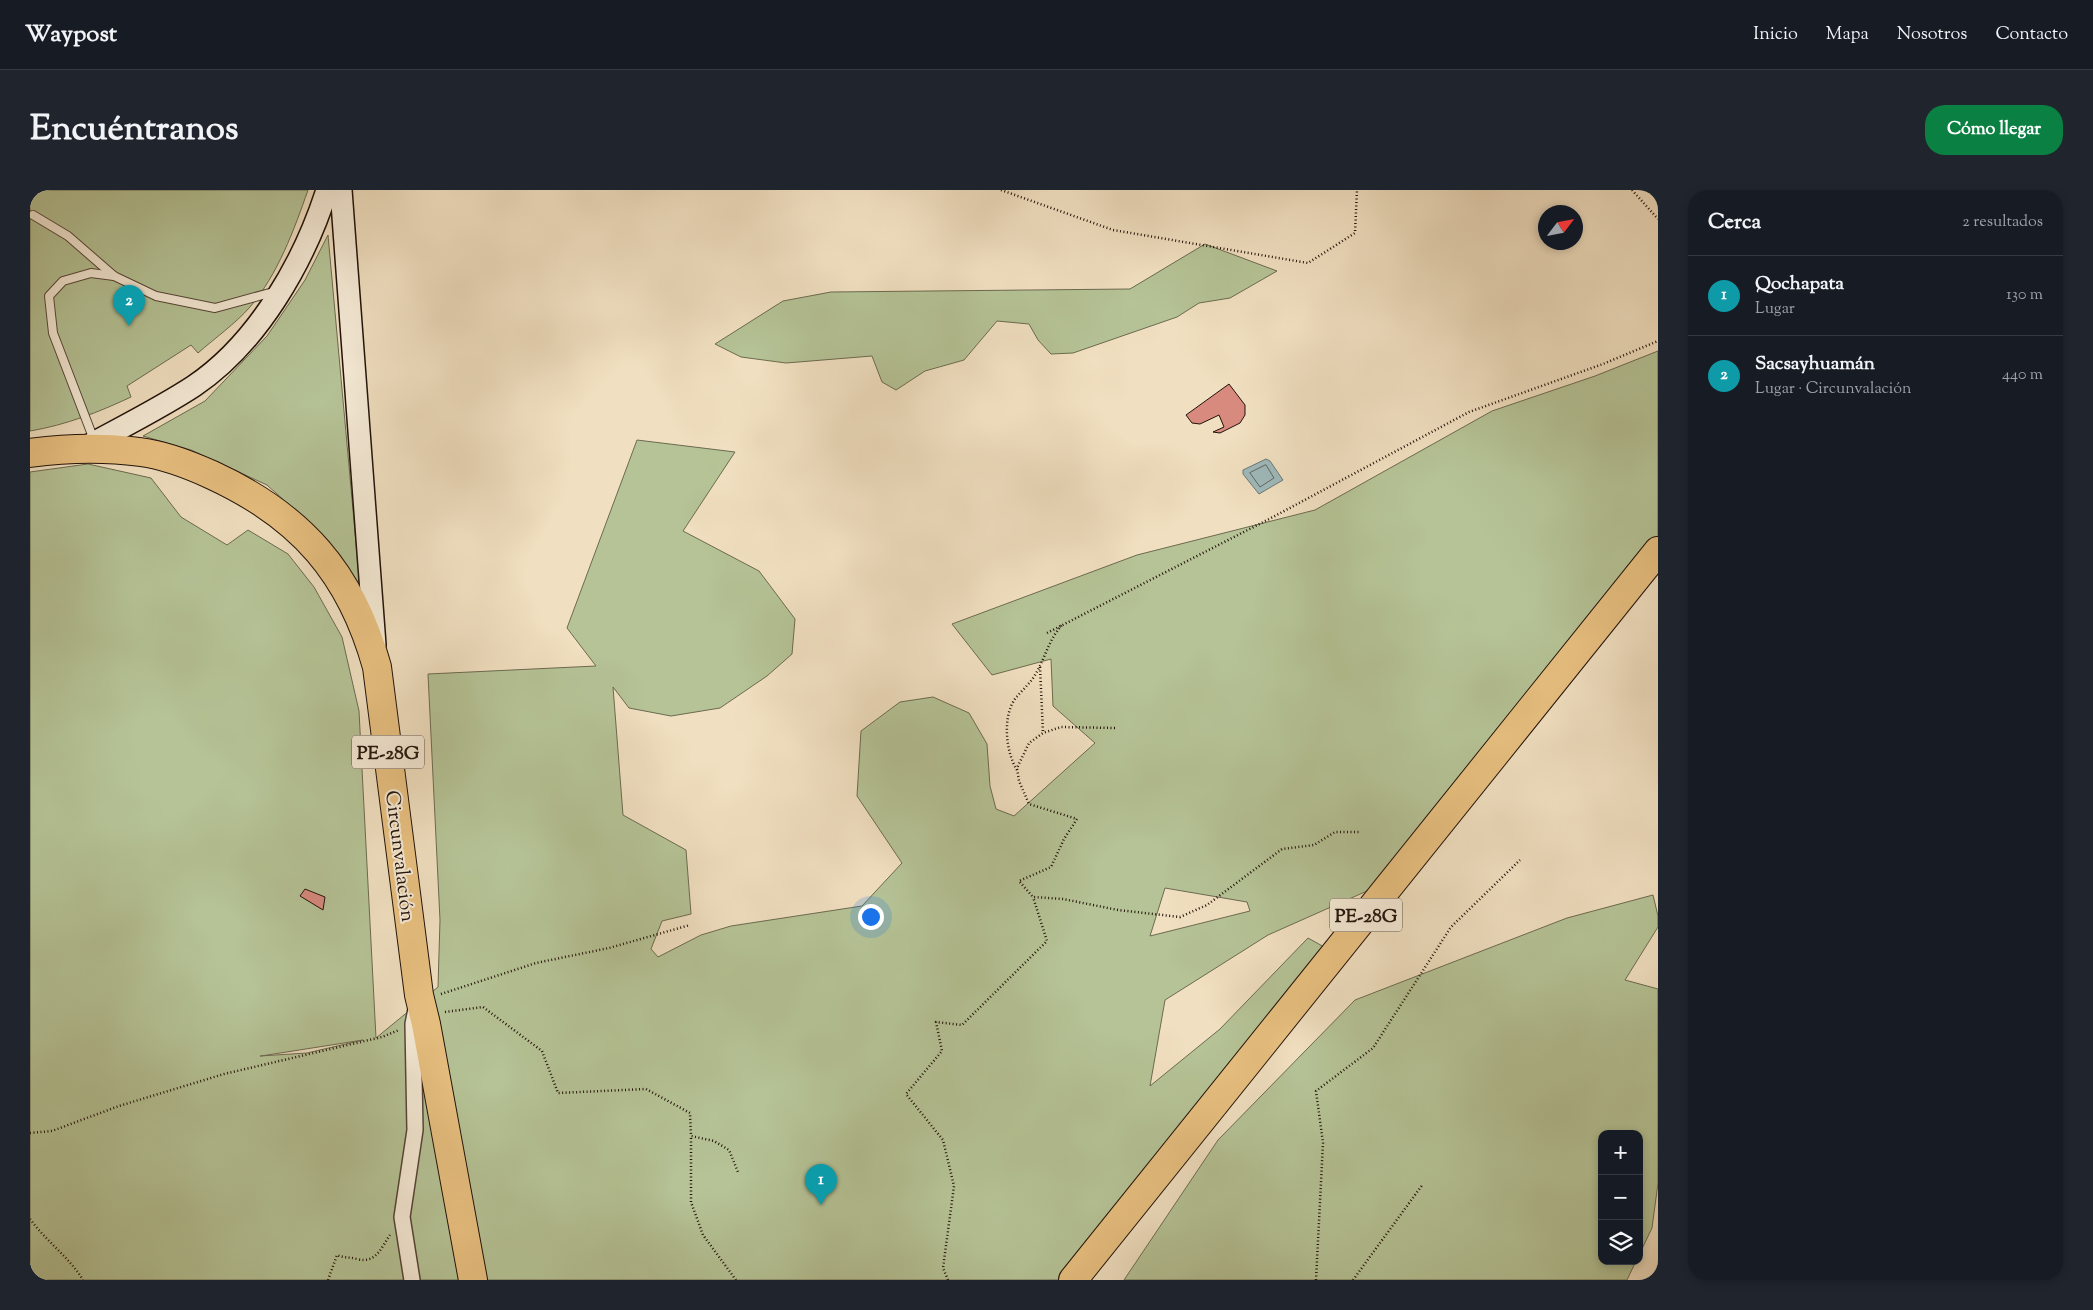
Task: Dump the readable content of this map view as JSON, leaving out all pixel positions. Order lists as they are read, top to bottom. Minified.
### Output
{"streets":{"highway":["PE-28G","Circunvalación"]},"north":"top right","page":{"header":"Waypost","nav":["Inicio","Mapa","Nosotros","Contacto"],"title":"Encuéntranos","buttons":"Cómo llegar","heading":["Cerca","2 resultados"],"list":[{"mark":"1","name":"Qochapata","note":"Lugar","value":"130 m"},{"mark":"2","name":"Sacsayhuamán","note":"Lugar · Circunvalación","value":"440 m"}],"pins":["2","1"],"map_buttons":["+","−"]}}
